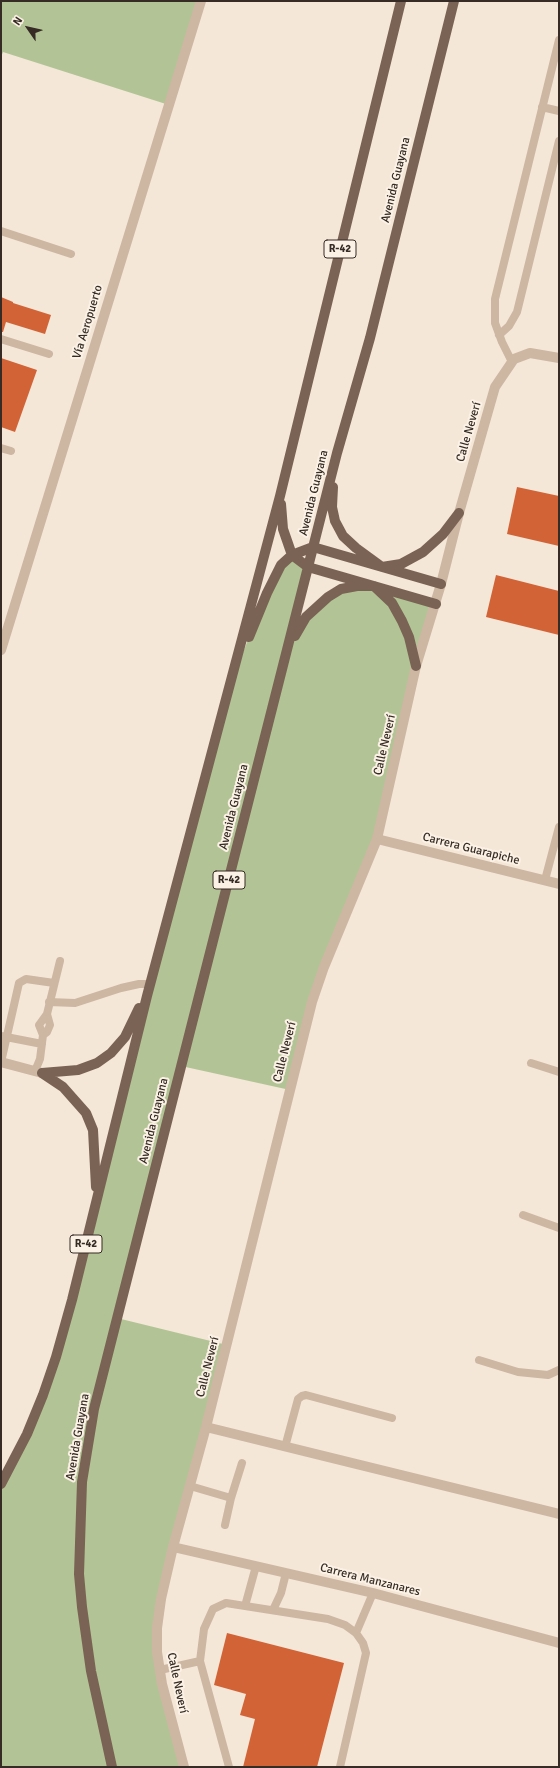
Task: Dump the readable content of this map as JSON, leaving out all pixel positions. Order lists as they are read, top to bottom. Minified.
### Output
{"streets":{"main road":["Avenida Guayana","R-42"],"street":["Vía Aeropuerto","Calle Neverí","Carrera Guarapiche","Carrera Manzanares"]},"crossings":[["Calle Neverí","Carrera Guarapiche"],["Calle Neverí","Carrera Manzanares"]],"north":"top left"}
